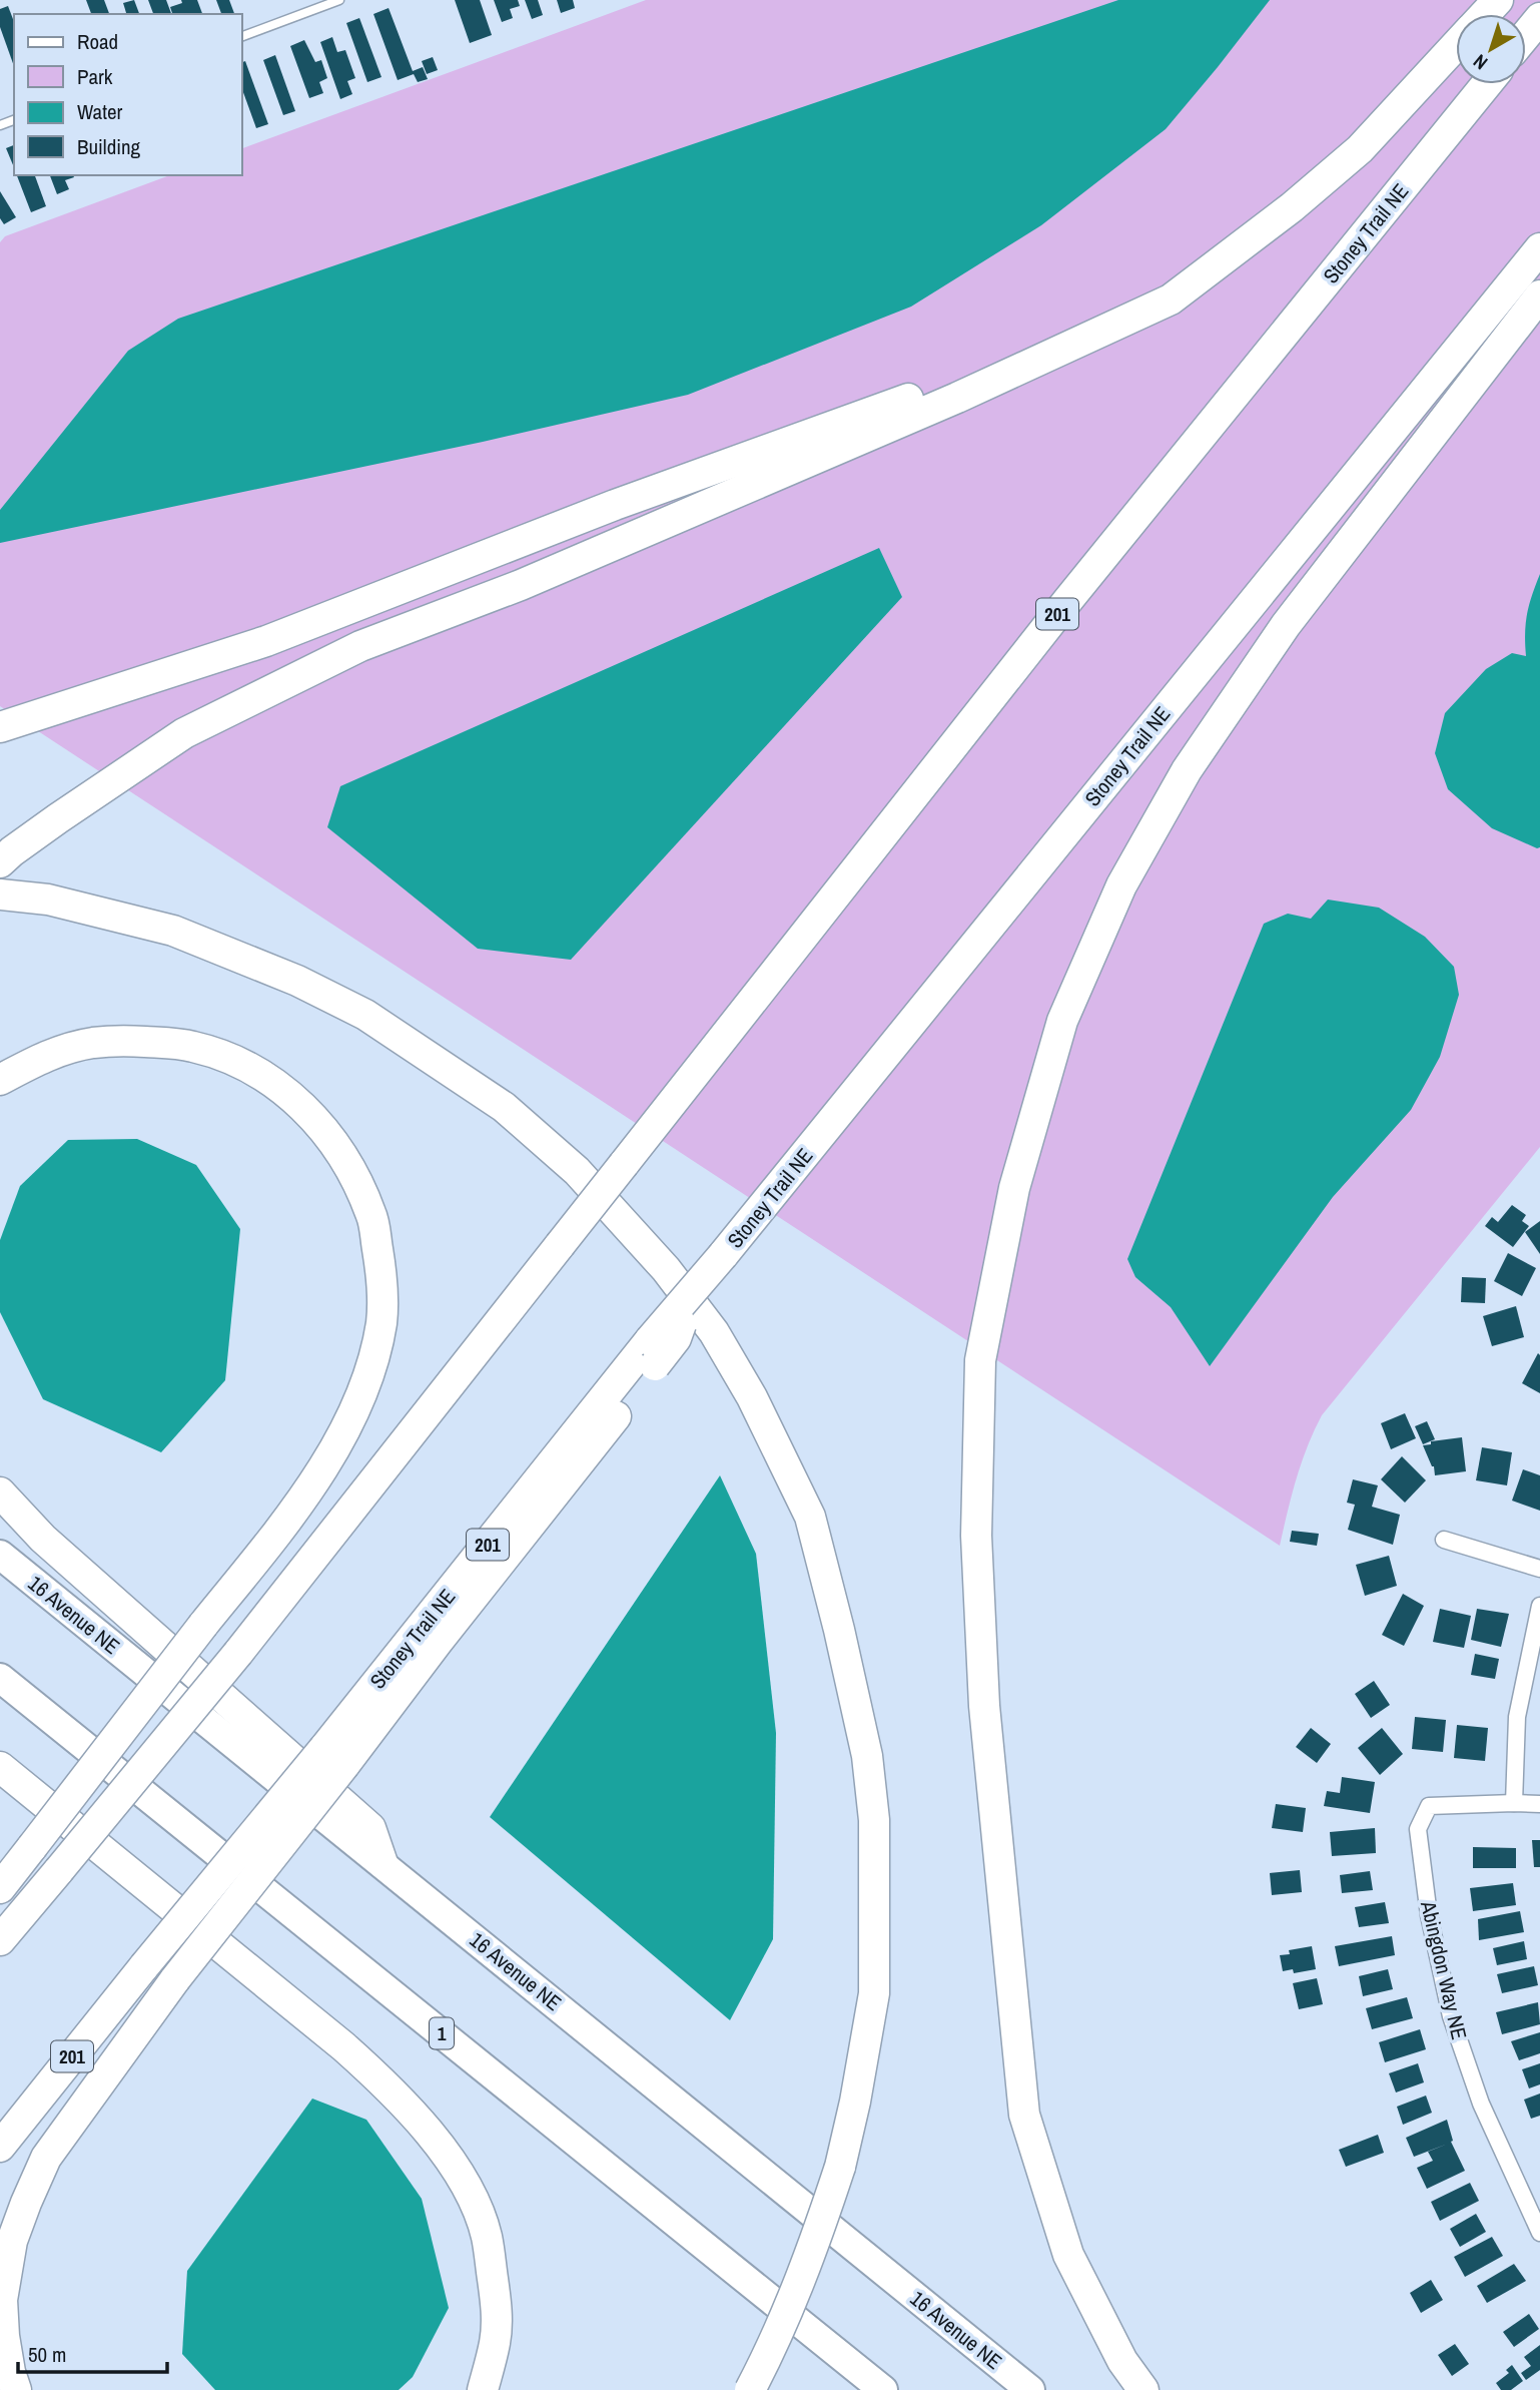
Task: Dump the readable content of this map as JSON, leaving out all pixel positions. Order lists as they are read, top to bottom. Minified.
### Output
{"streets":{"highway":["Stoney Trail NE","201","16 Avenue NE","1"],"street":["Abingdon Way NE"]},"legend":["Road","Park","Water","Building"],"scale_bar":"50 m","north":"bottom left"}
